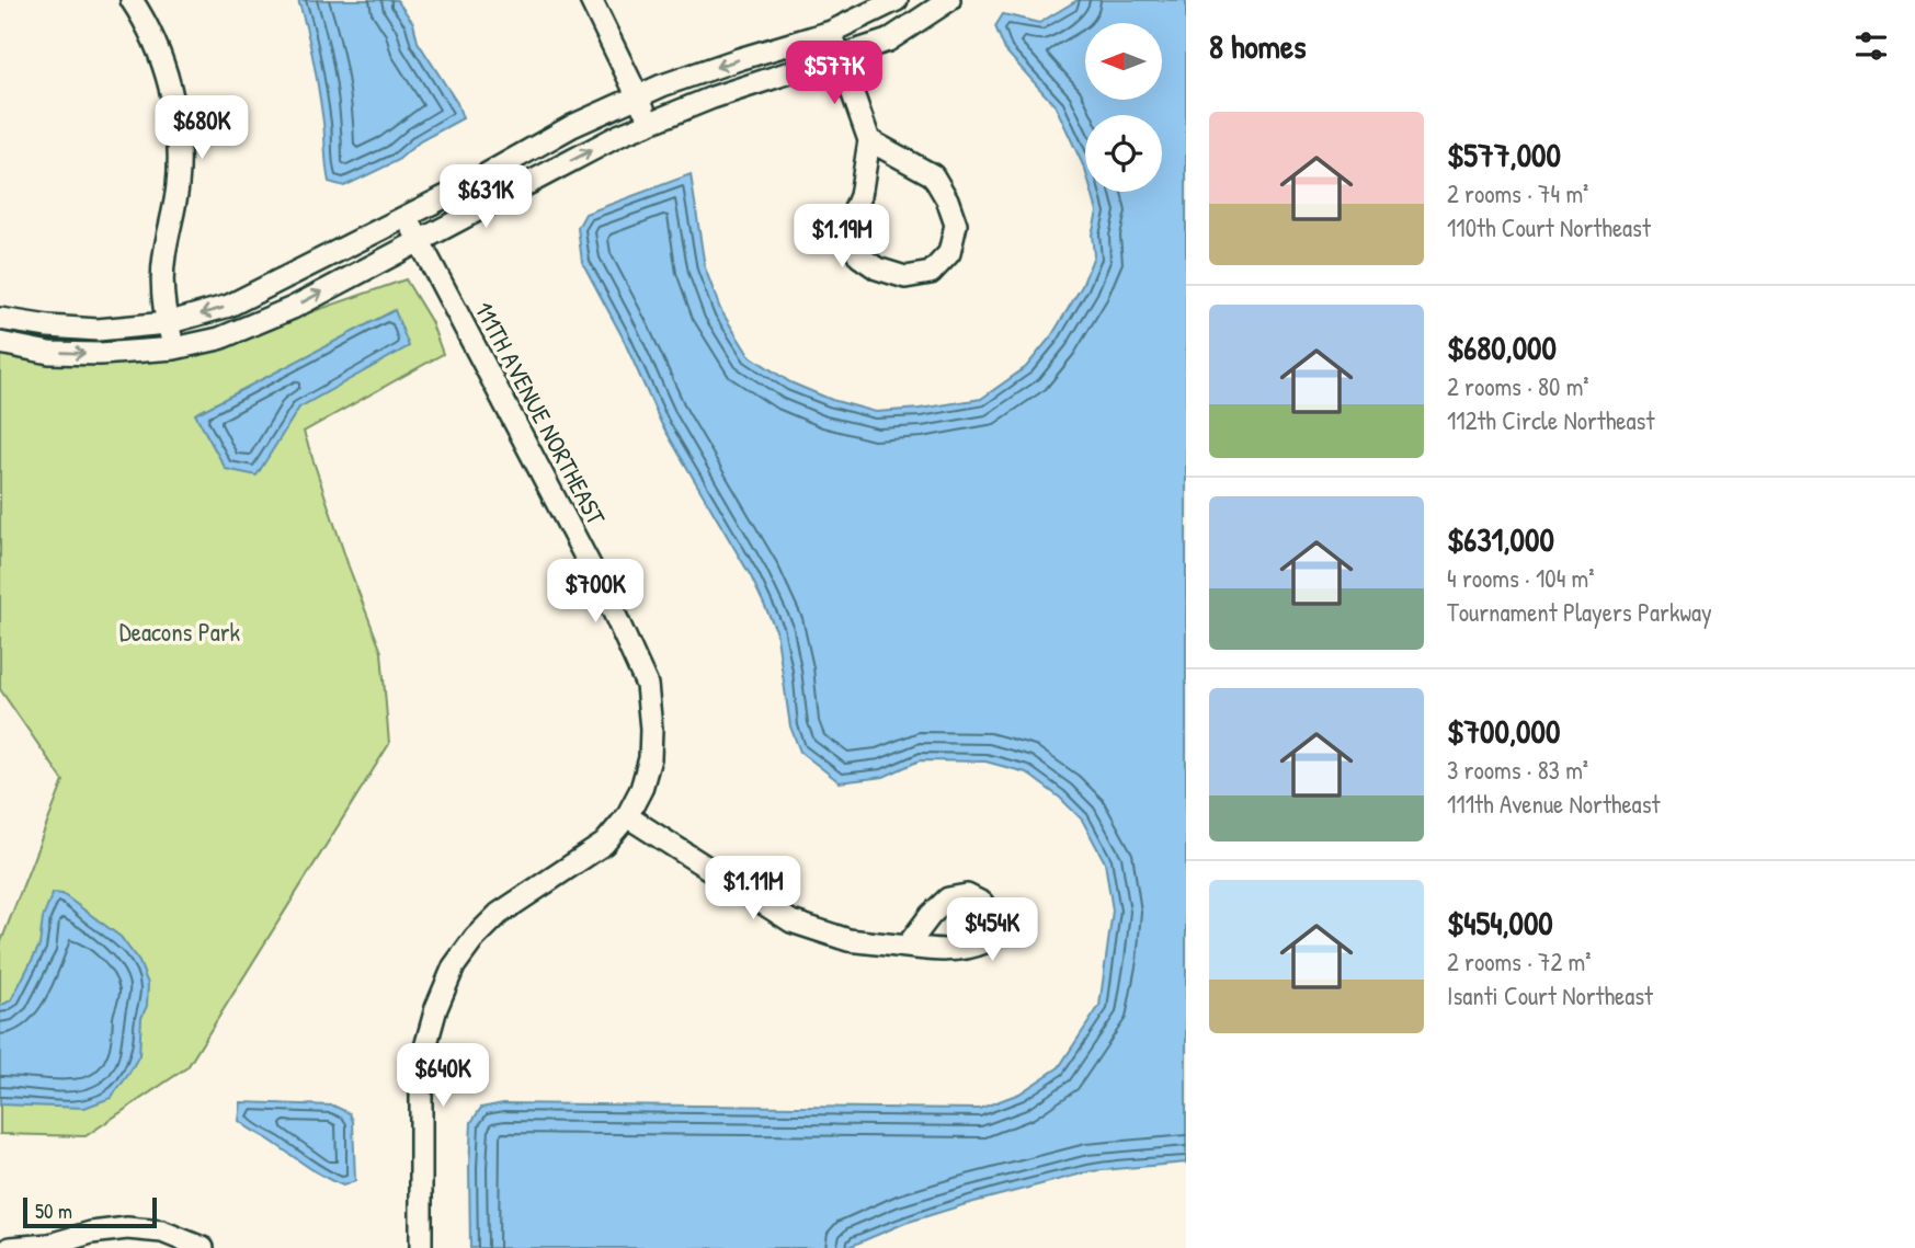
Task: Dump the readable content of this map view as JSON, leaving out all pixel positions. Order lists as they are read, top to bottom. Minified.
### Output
{"streets":{"street":["111TH AVENUE NORTHEAST"]},"parks":["Deacons Park"],"scale_bar":"50 m","north":"left","page":{"heading":"8 homes","price":["$577K","$680K","$631K","$1.19M","$700K","$1.11M","$454K","$640K"],"list":[{"name":"$577,000","note":"2 rooms · 74 m² · 110th Court Northeast"},{"name":"$680,000","note":"2 rooms · 80 m² · 112th Circle Northeast"},{"name":"$631,000","note":"4 rooms · 104 m² · Tournament Players Parkway"},{"name":"$700,000","note":"3 rooms · 83 m² · 111th Avenue Northeast"},{"name":"$454,000","note":"2 rooms · 72 m² · Isanti Court Northeast"}],"scale":"50 m"}}
